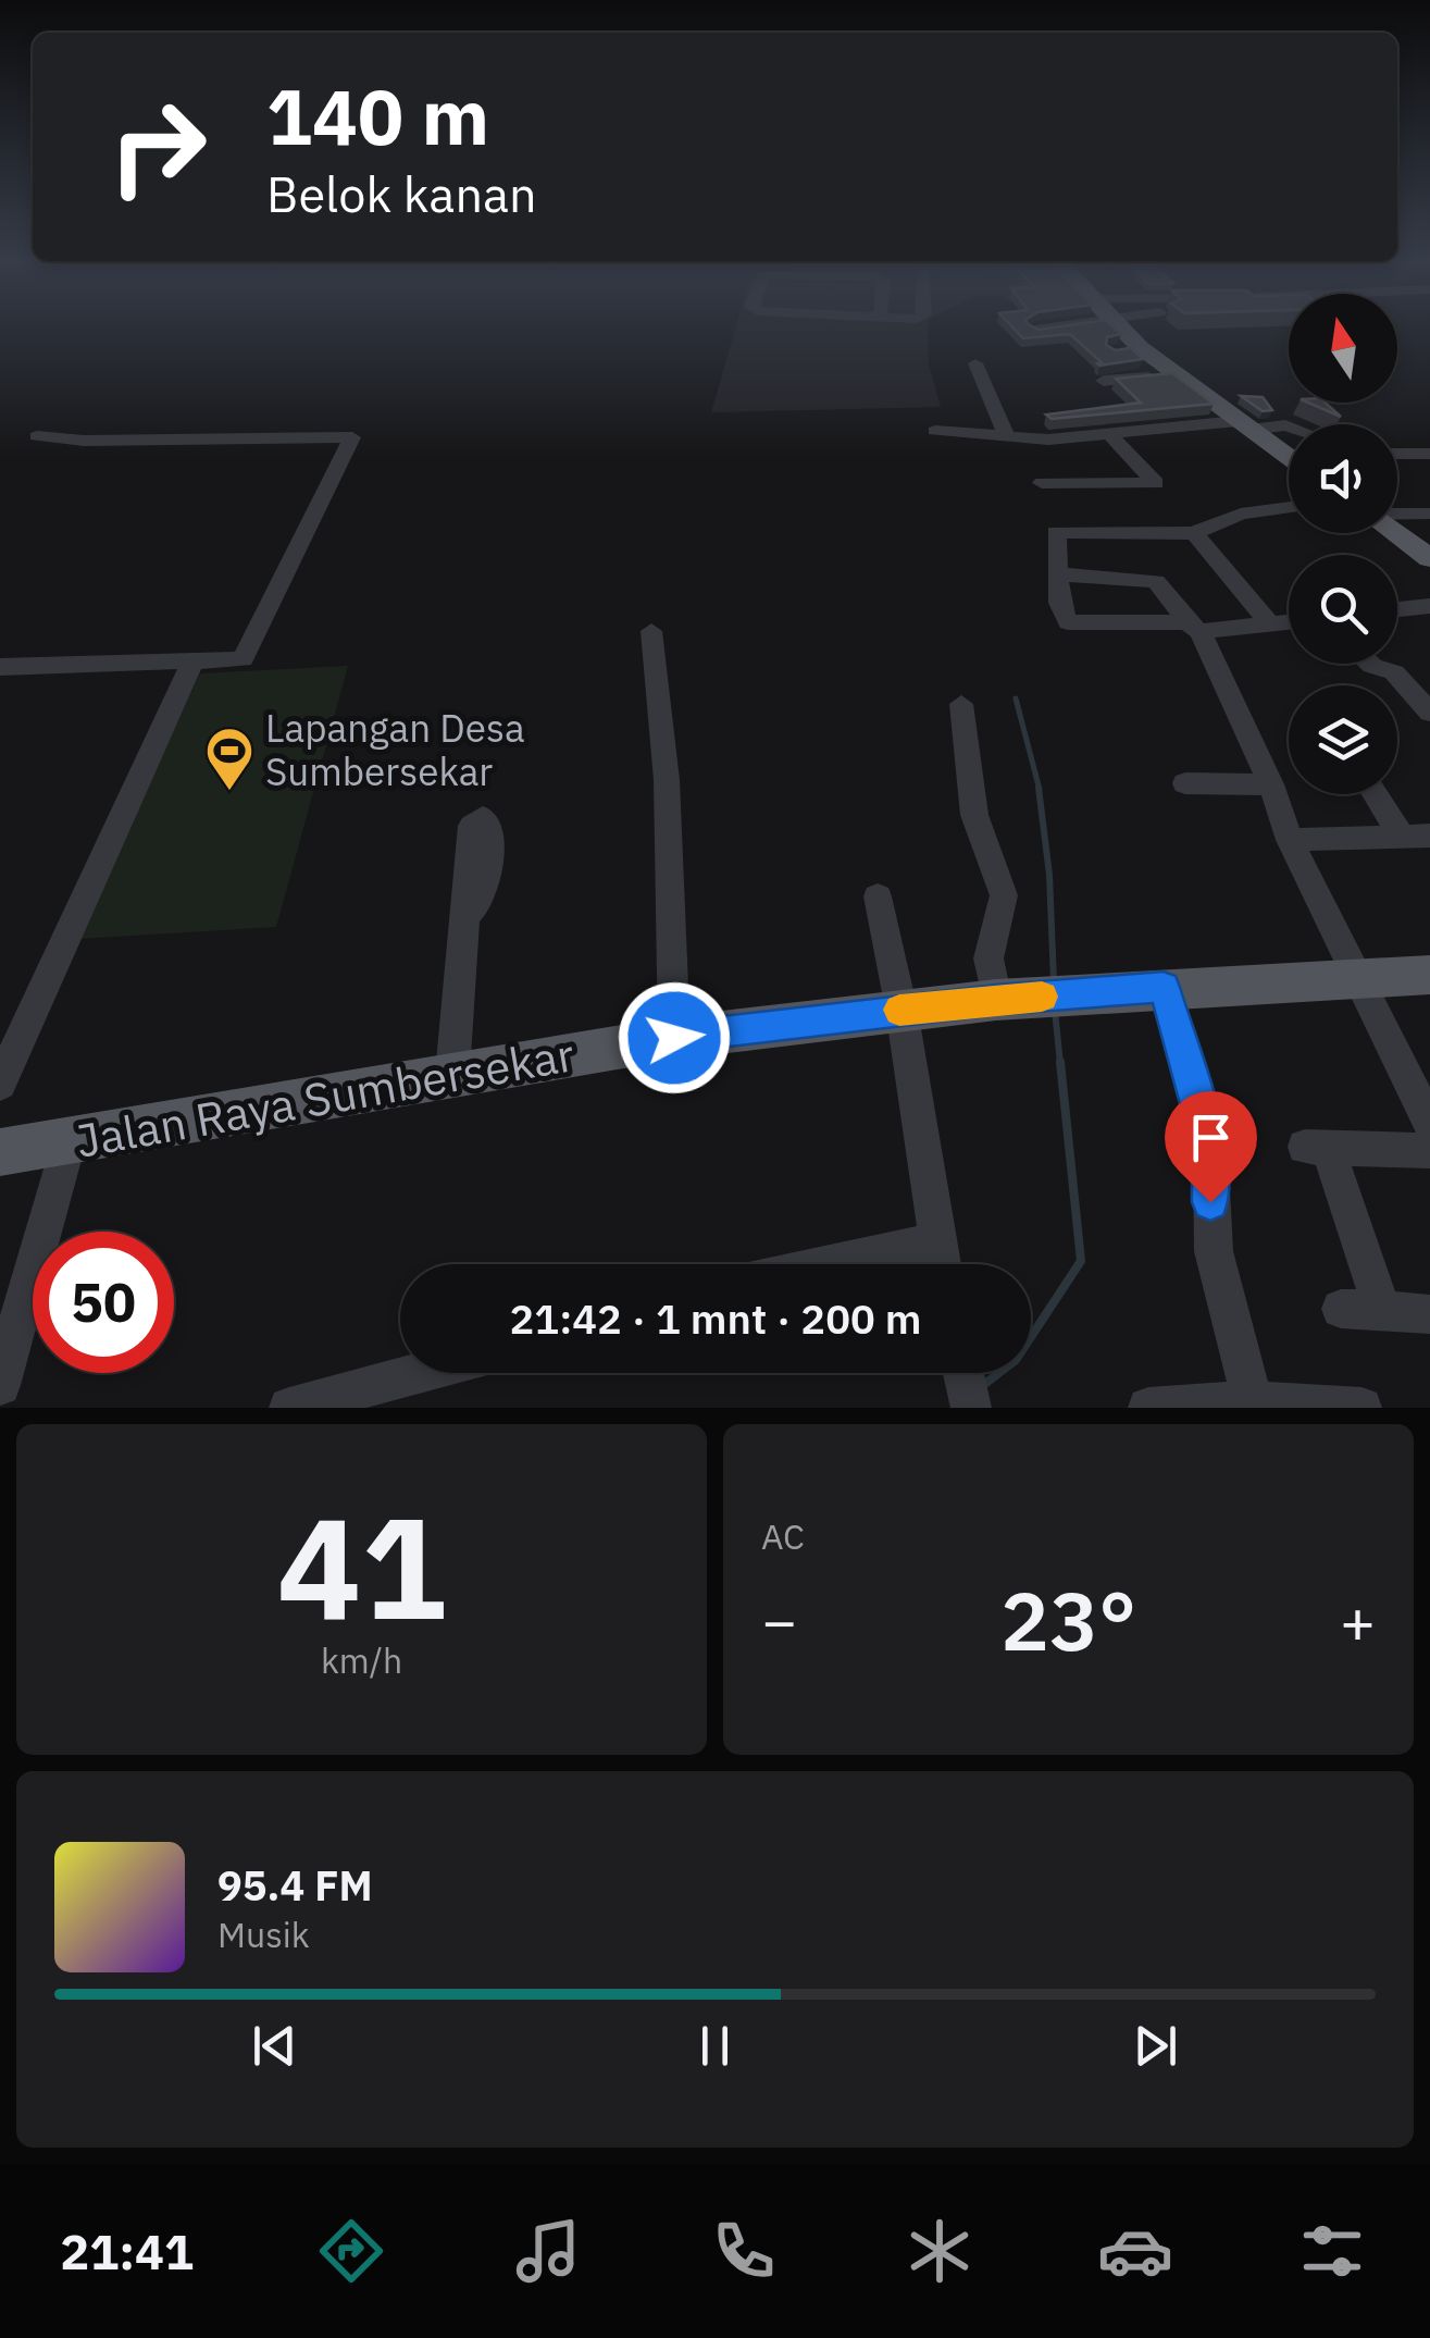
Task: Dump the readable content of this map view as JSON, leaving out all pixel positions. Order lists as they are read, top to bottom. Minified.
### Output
{"streets":{"main road":["Jalan Raya Sumbersekar"]},"places":{"sports":["Lapangan Desa Sumbersekar"]},"north":"top","page":{"turn":["140 m","Belok kanan"],"limit":"50","trip":"21:42 · 1 mnt · 200 m","tile":[["41","km/h"],"AC"],"heat":["−","23°","+"],"song":["95.4 FM","Musik"],"tabs":"21:41"}}
